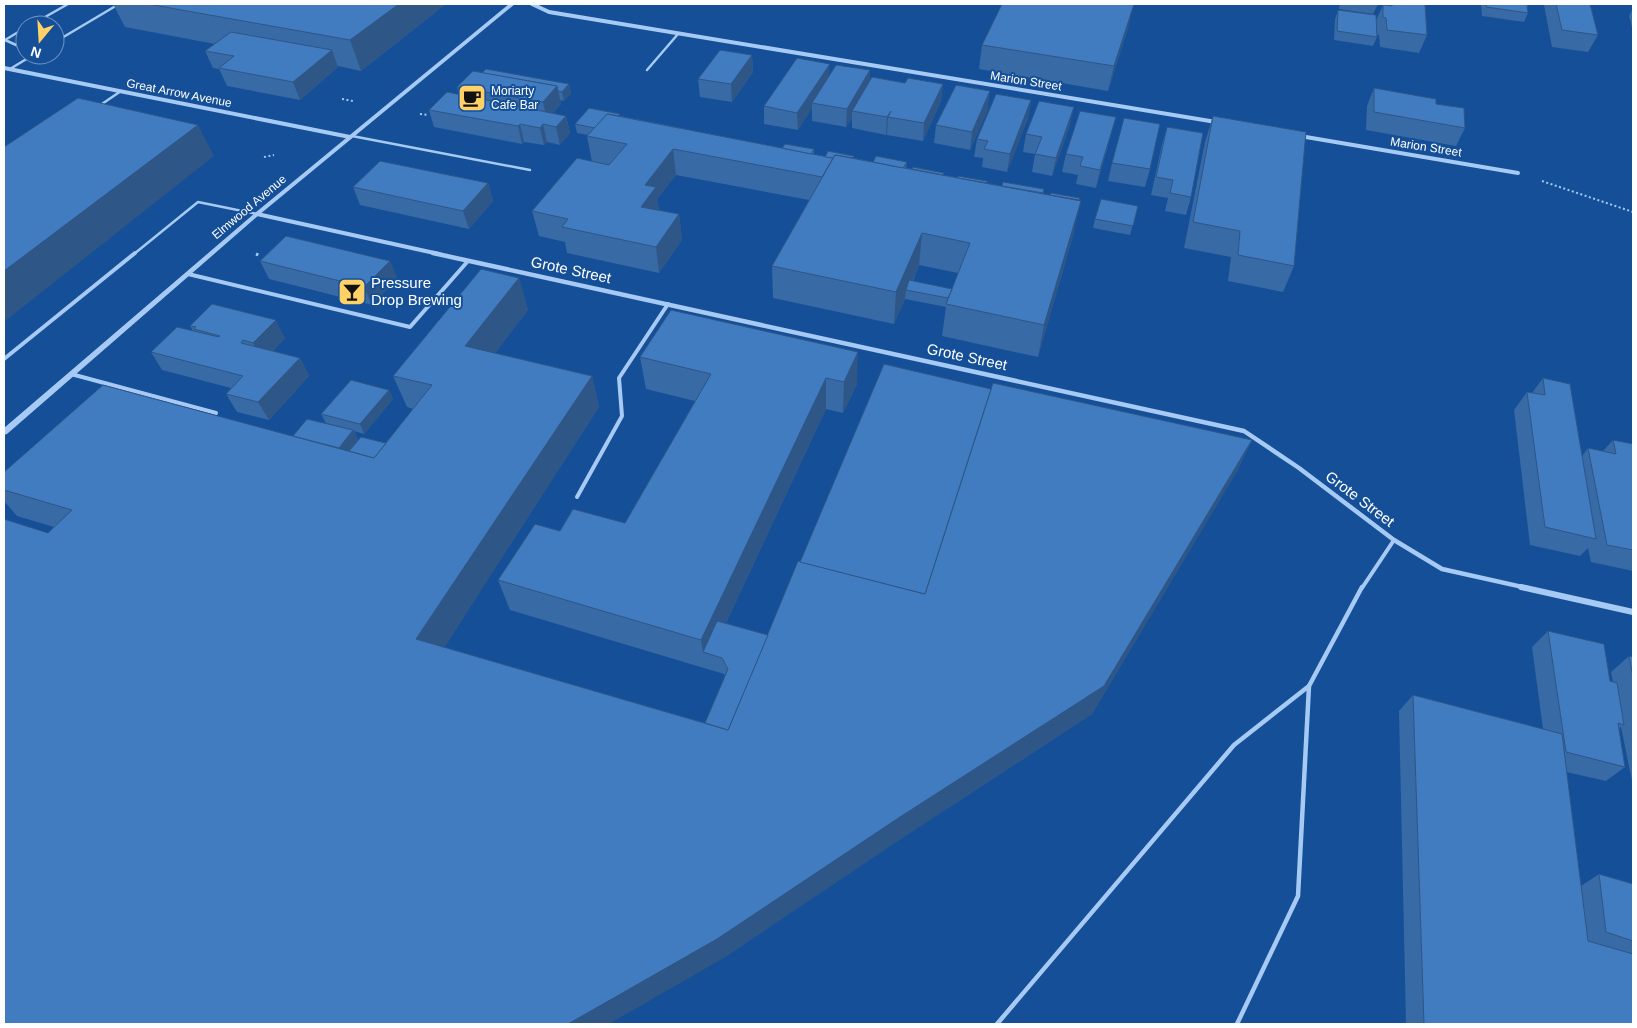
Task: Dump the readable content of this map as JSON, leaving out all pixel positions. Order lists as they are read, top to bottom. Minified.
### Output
{"streets":{"street":["Marion Street","Great Arrow Avenue","Elmwood Avenue","Grote Street"]},"crossings":[["Great Arrow Avenue","Elmwood Avenue"],["Elmwood Avenue","Grote Street"]],"places":{"cafe":["Moriarty Cafe Bar"],"bar":["Pressure Drop Brewing"]},"north":"bottom"}
